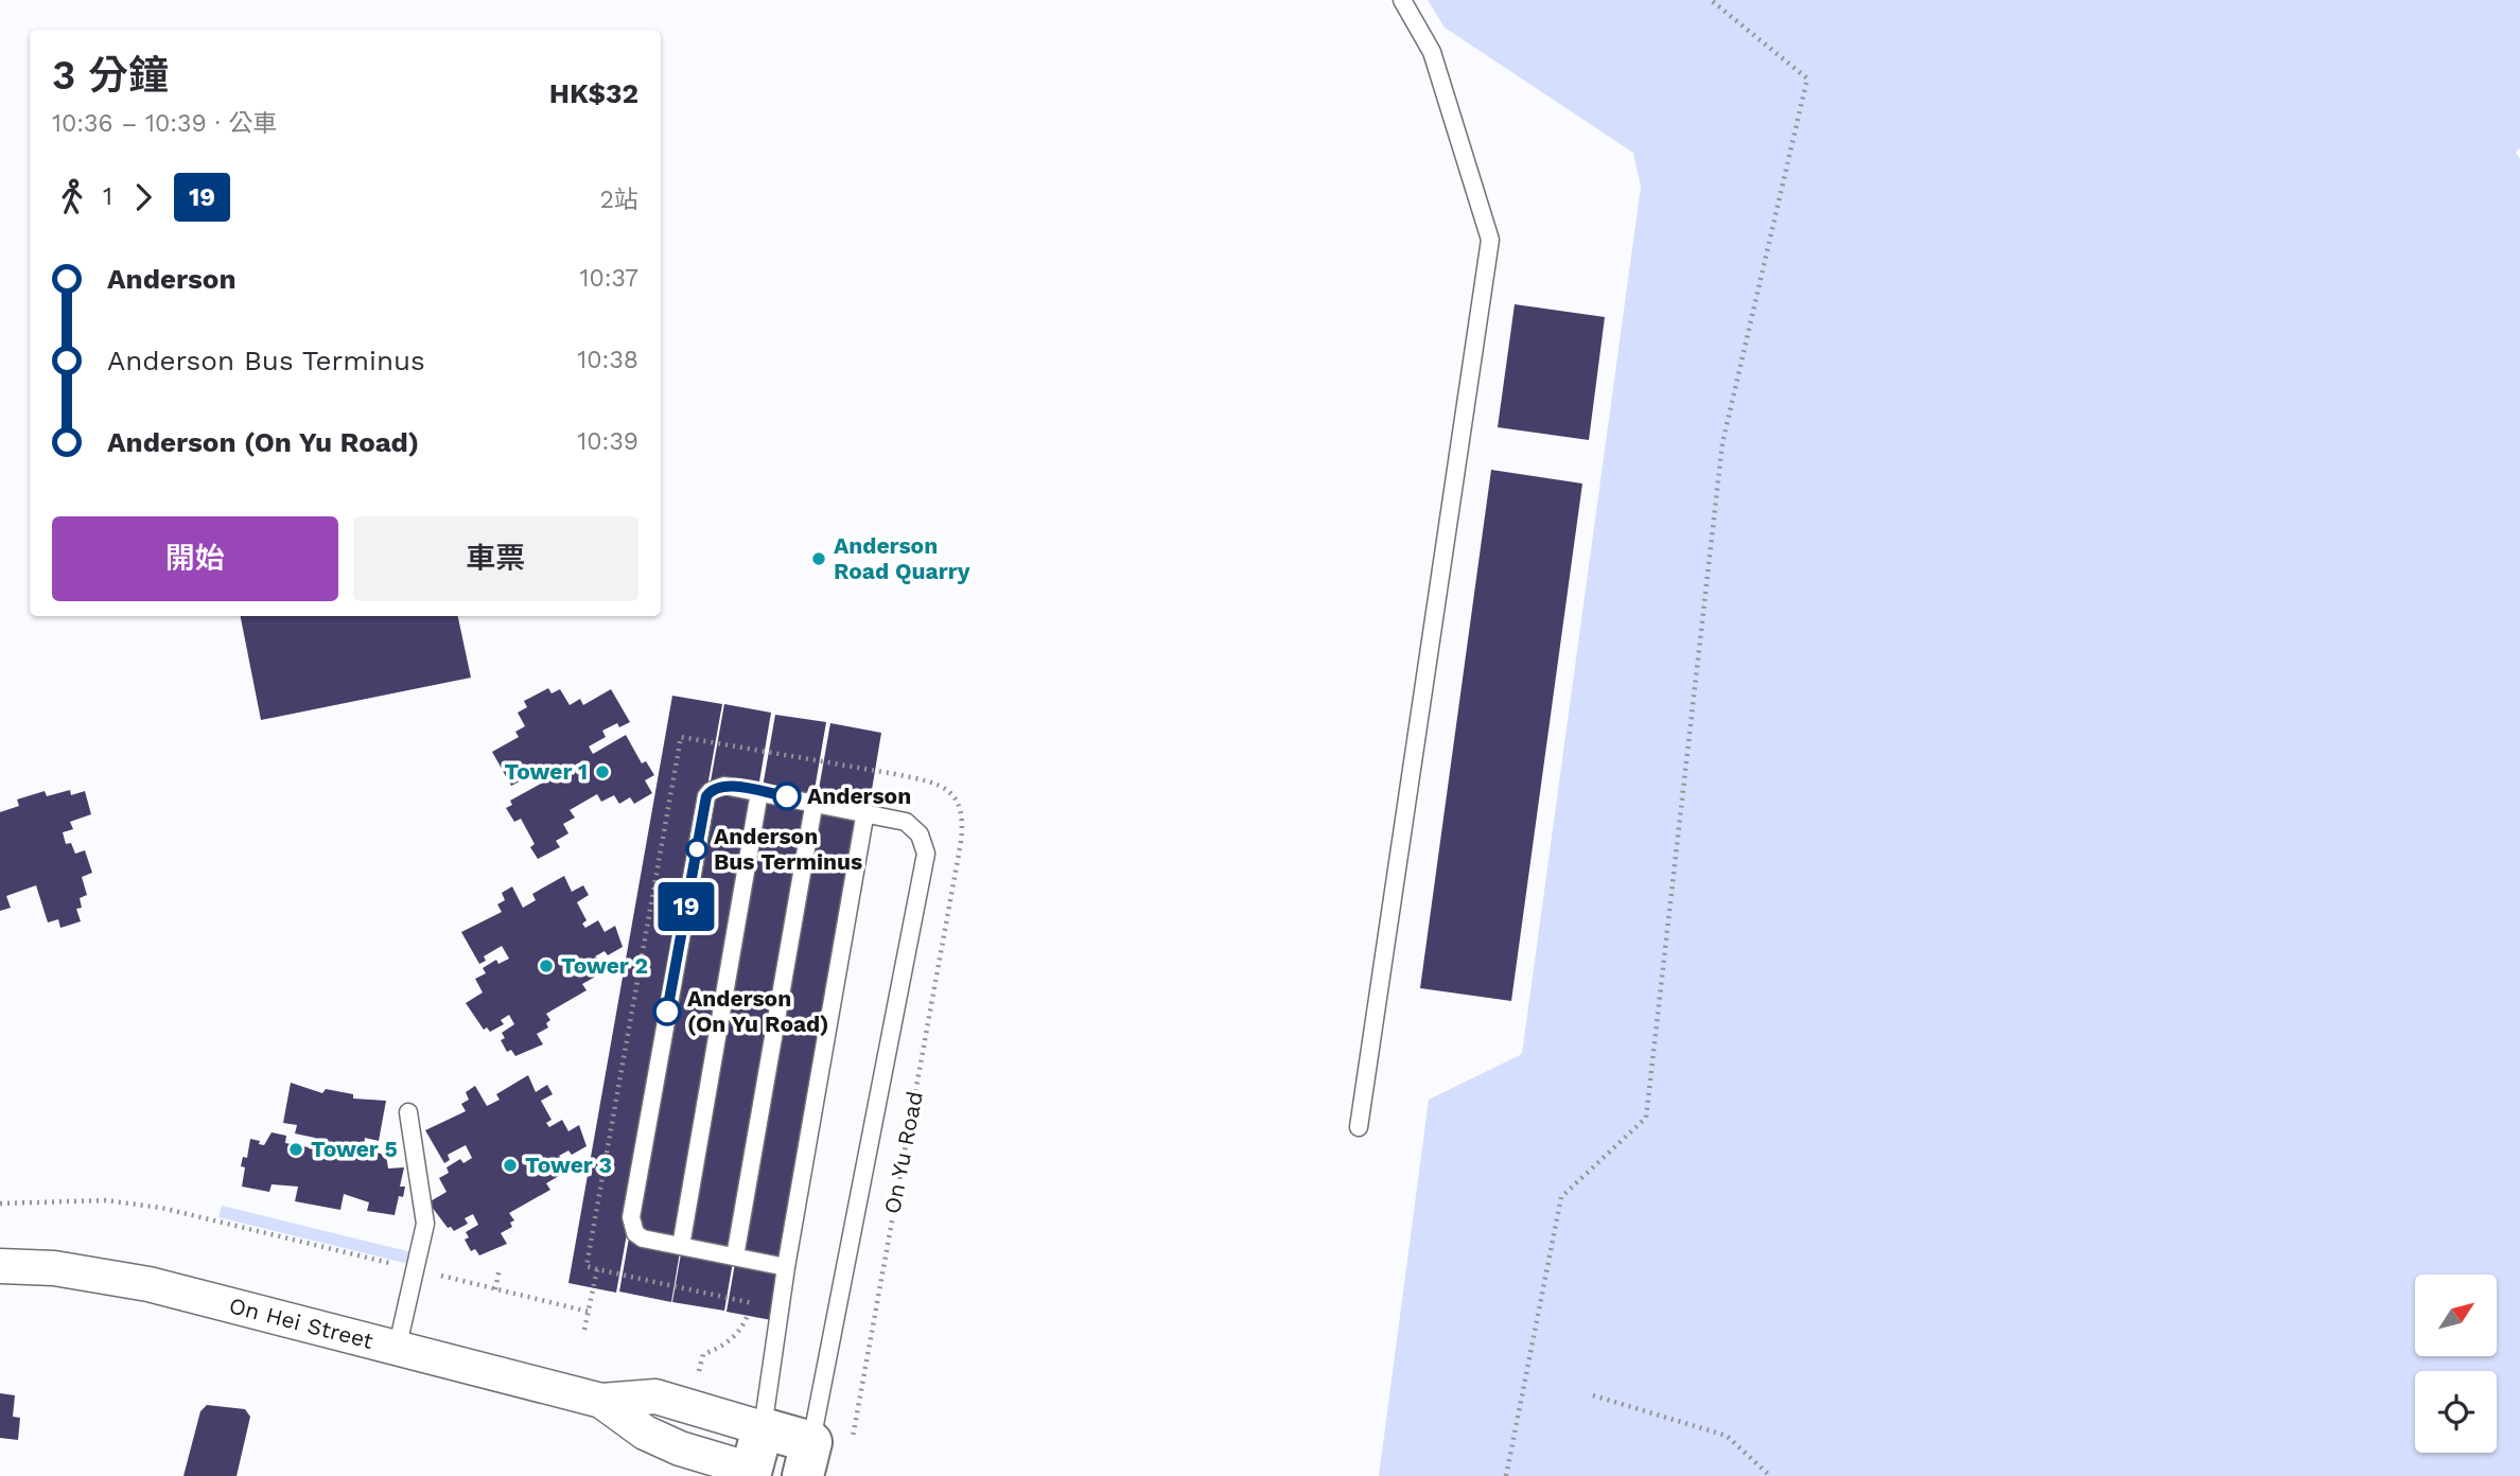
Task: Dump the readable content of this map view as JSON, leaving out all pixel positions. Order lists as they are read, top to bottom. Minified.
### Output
{"streets":{"street":["On Hei Street"],"path":["On Yu Road"]},"places":["Anderson Road Quarry","Tower 1","Anderson","Anderson Bus Terminus","Tower 2","Anderson (On Yu Road)","Tower 5","Tower 3"],"lines":["bus line 19"],"north":"top right","page":{"on_map":"19","heading":["3 分鐘","10:36 – 10:39 · 公車","HK$32"],"legs":["1","19","2站"],"list":[{"name":"Anderson","value":"10:37"},{"name":"Anderson Bus Terminus","value":"10:38"},{"name":"Anderson (On Yu Road)","value":"10:39"}],"buttons":["開始","車票"]}}
